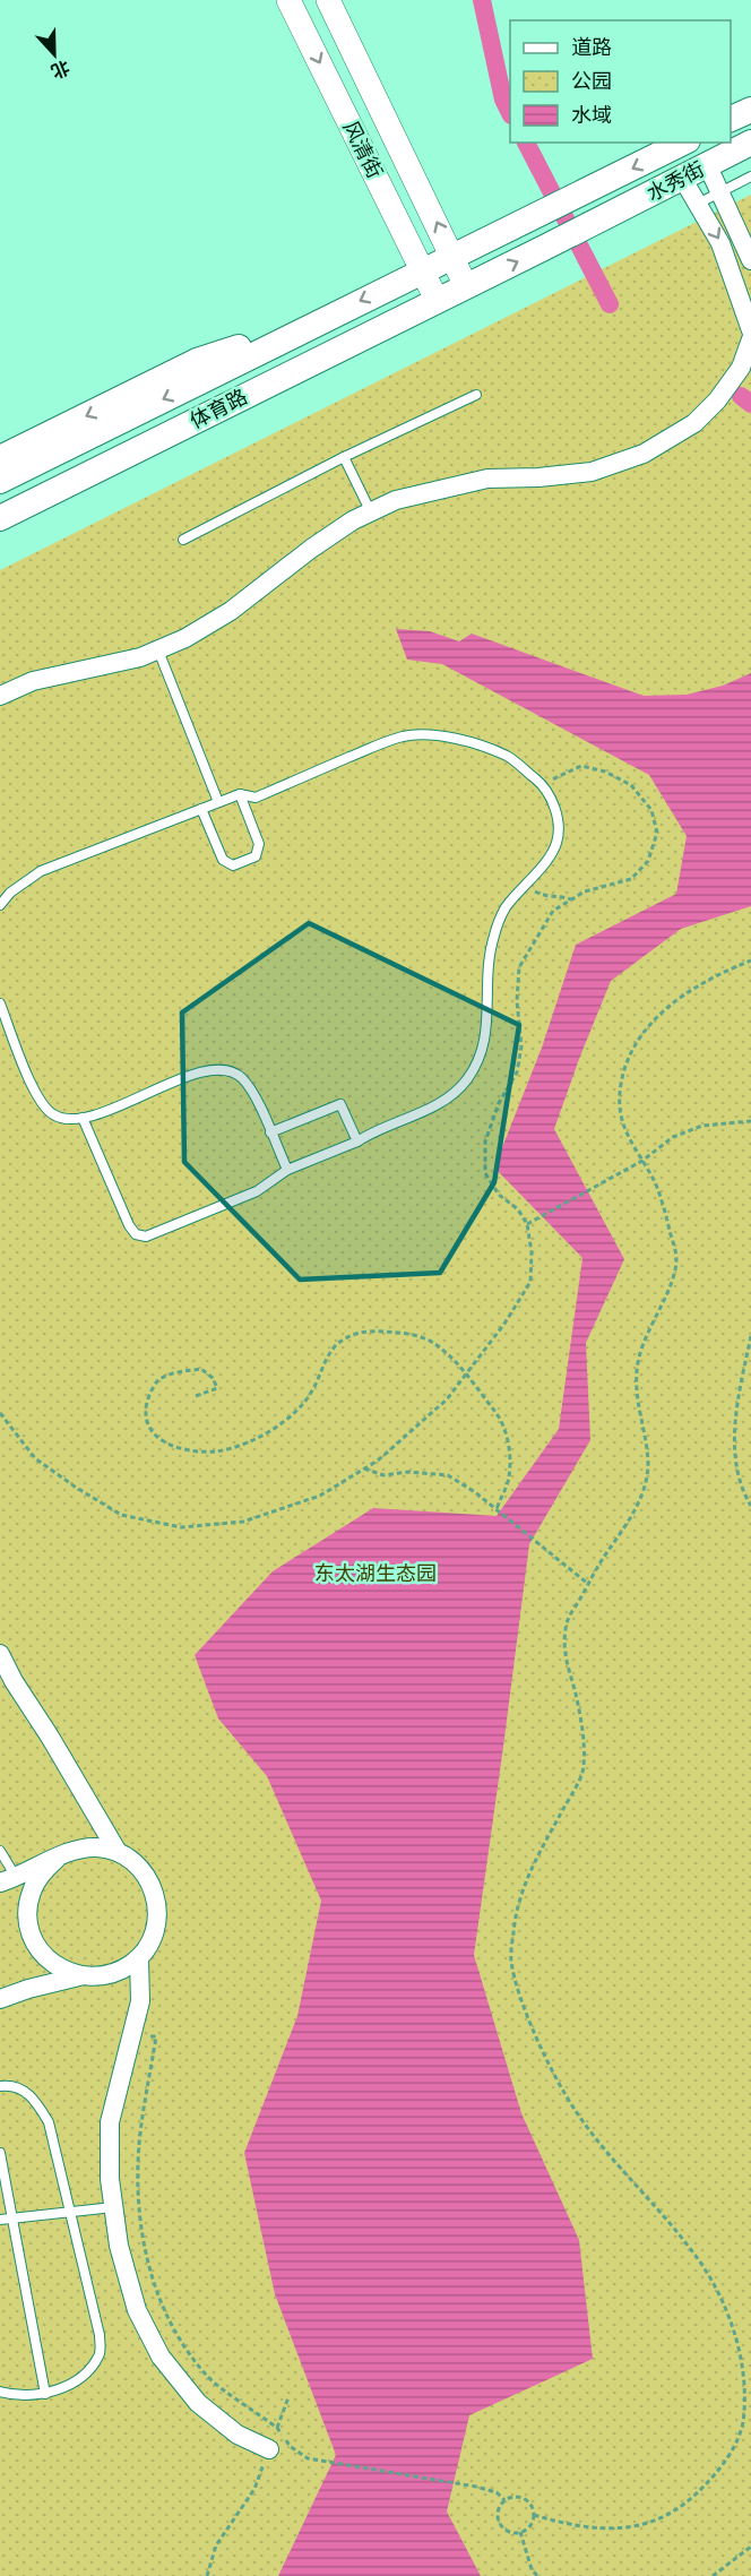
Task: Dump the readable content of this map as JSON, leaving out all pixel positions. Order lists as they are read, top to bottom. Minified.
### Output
{"streets":{"main road":["水秀街","体育路"],"street":["风清街"]},"crossings":[["风清街","体育路"],["水秀街","体育路"]],"parks":["东太湖生态园"],"legend":["道路","公园","水域"],"north":"bottom"}
